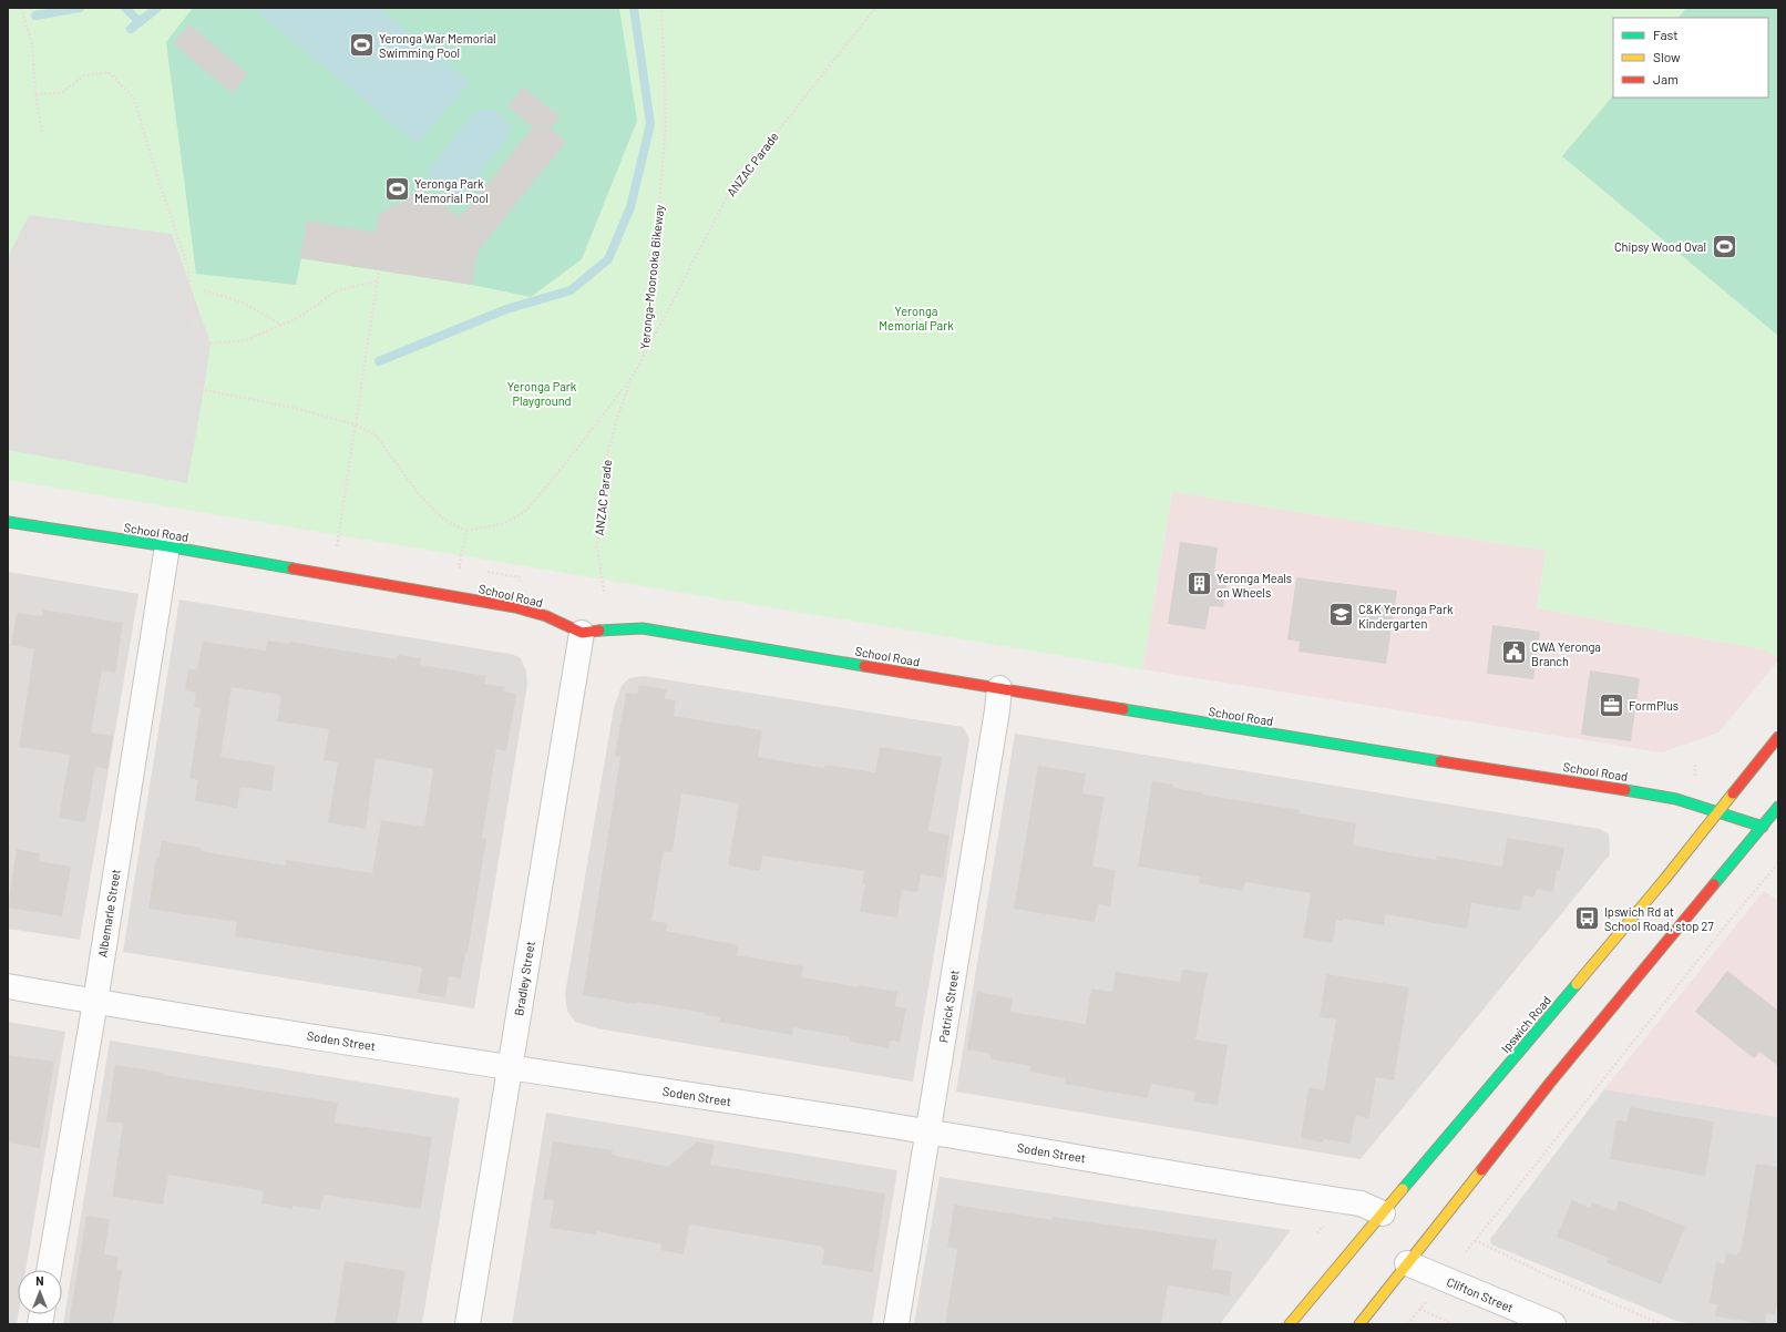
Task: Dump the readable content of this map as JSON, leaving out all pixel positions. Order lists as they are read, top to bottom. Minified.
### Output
{"streets":{"main road":["School Road","Ipswich Road"],"street":["Albemarle Street","Bradley Street","Patrick Street","Soden Street","Clifton Street"],"path":["ANZAC Parade","Yeronga-Moorooka Bikeway"]},"crossings":[["ANZAC Parade","Yeronga-Moorooka Bikeway"],["School Road","Albemarle Street"],["School Road","Bradley Street"],["School Road","Patrick Street"],["School Road","Ipswich Road"],["Albemarle Street","Soden Street"],["Bradley Street","Soden Street"],["Patrick Street","Soden Street"],["Ipswich Road","Soden Street"]],"parks":["Yeronga Memorial Park","Yeronga Park Playground"],"places":{"sports":["Yeronga War Memorial Swimming Pool","Yeronga Park Memorial Pool","Chipsy Wood Oval"],"building":["Yeronga Meals on Wheels"],"school or university":["C&K Yeronga Park Kindergarten"],"public building":["CWA Yeronga Branch"],"office":["FormPlus"],"bus stop":["Ipswich Rd at School Road, stop 27"]},"legend":["Fast","Slow","Jam"],"north":"top"}
